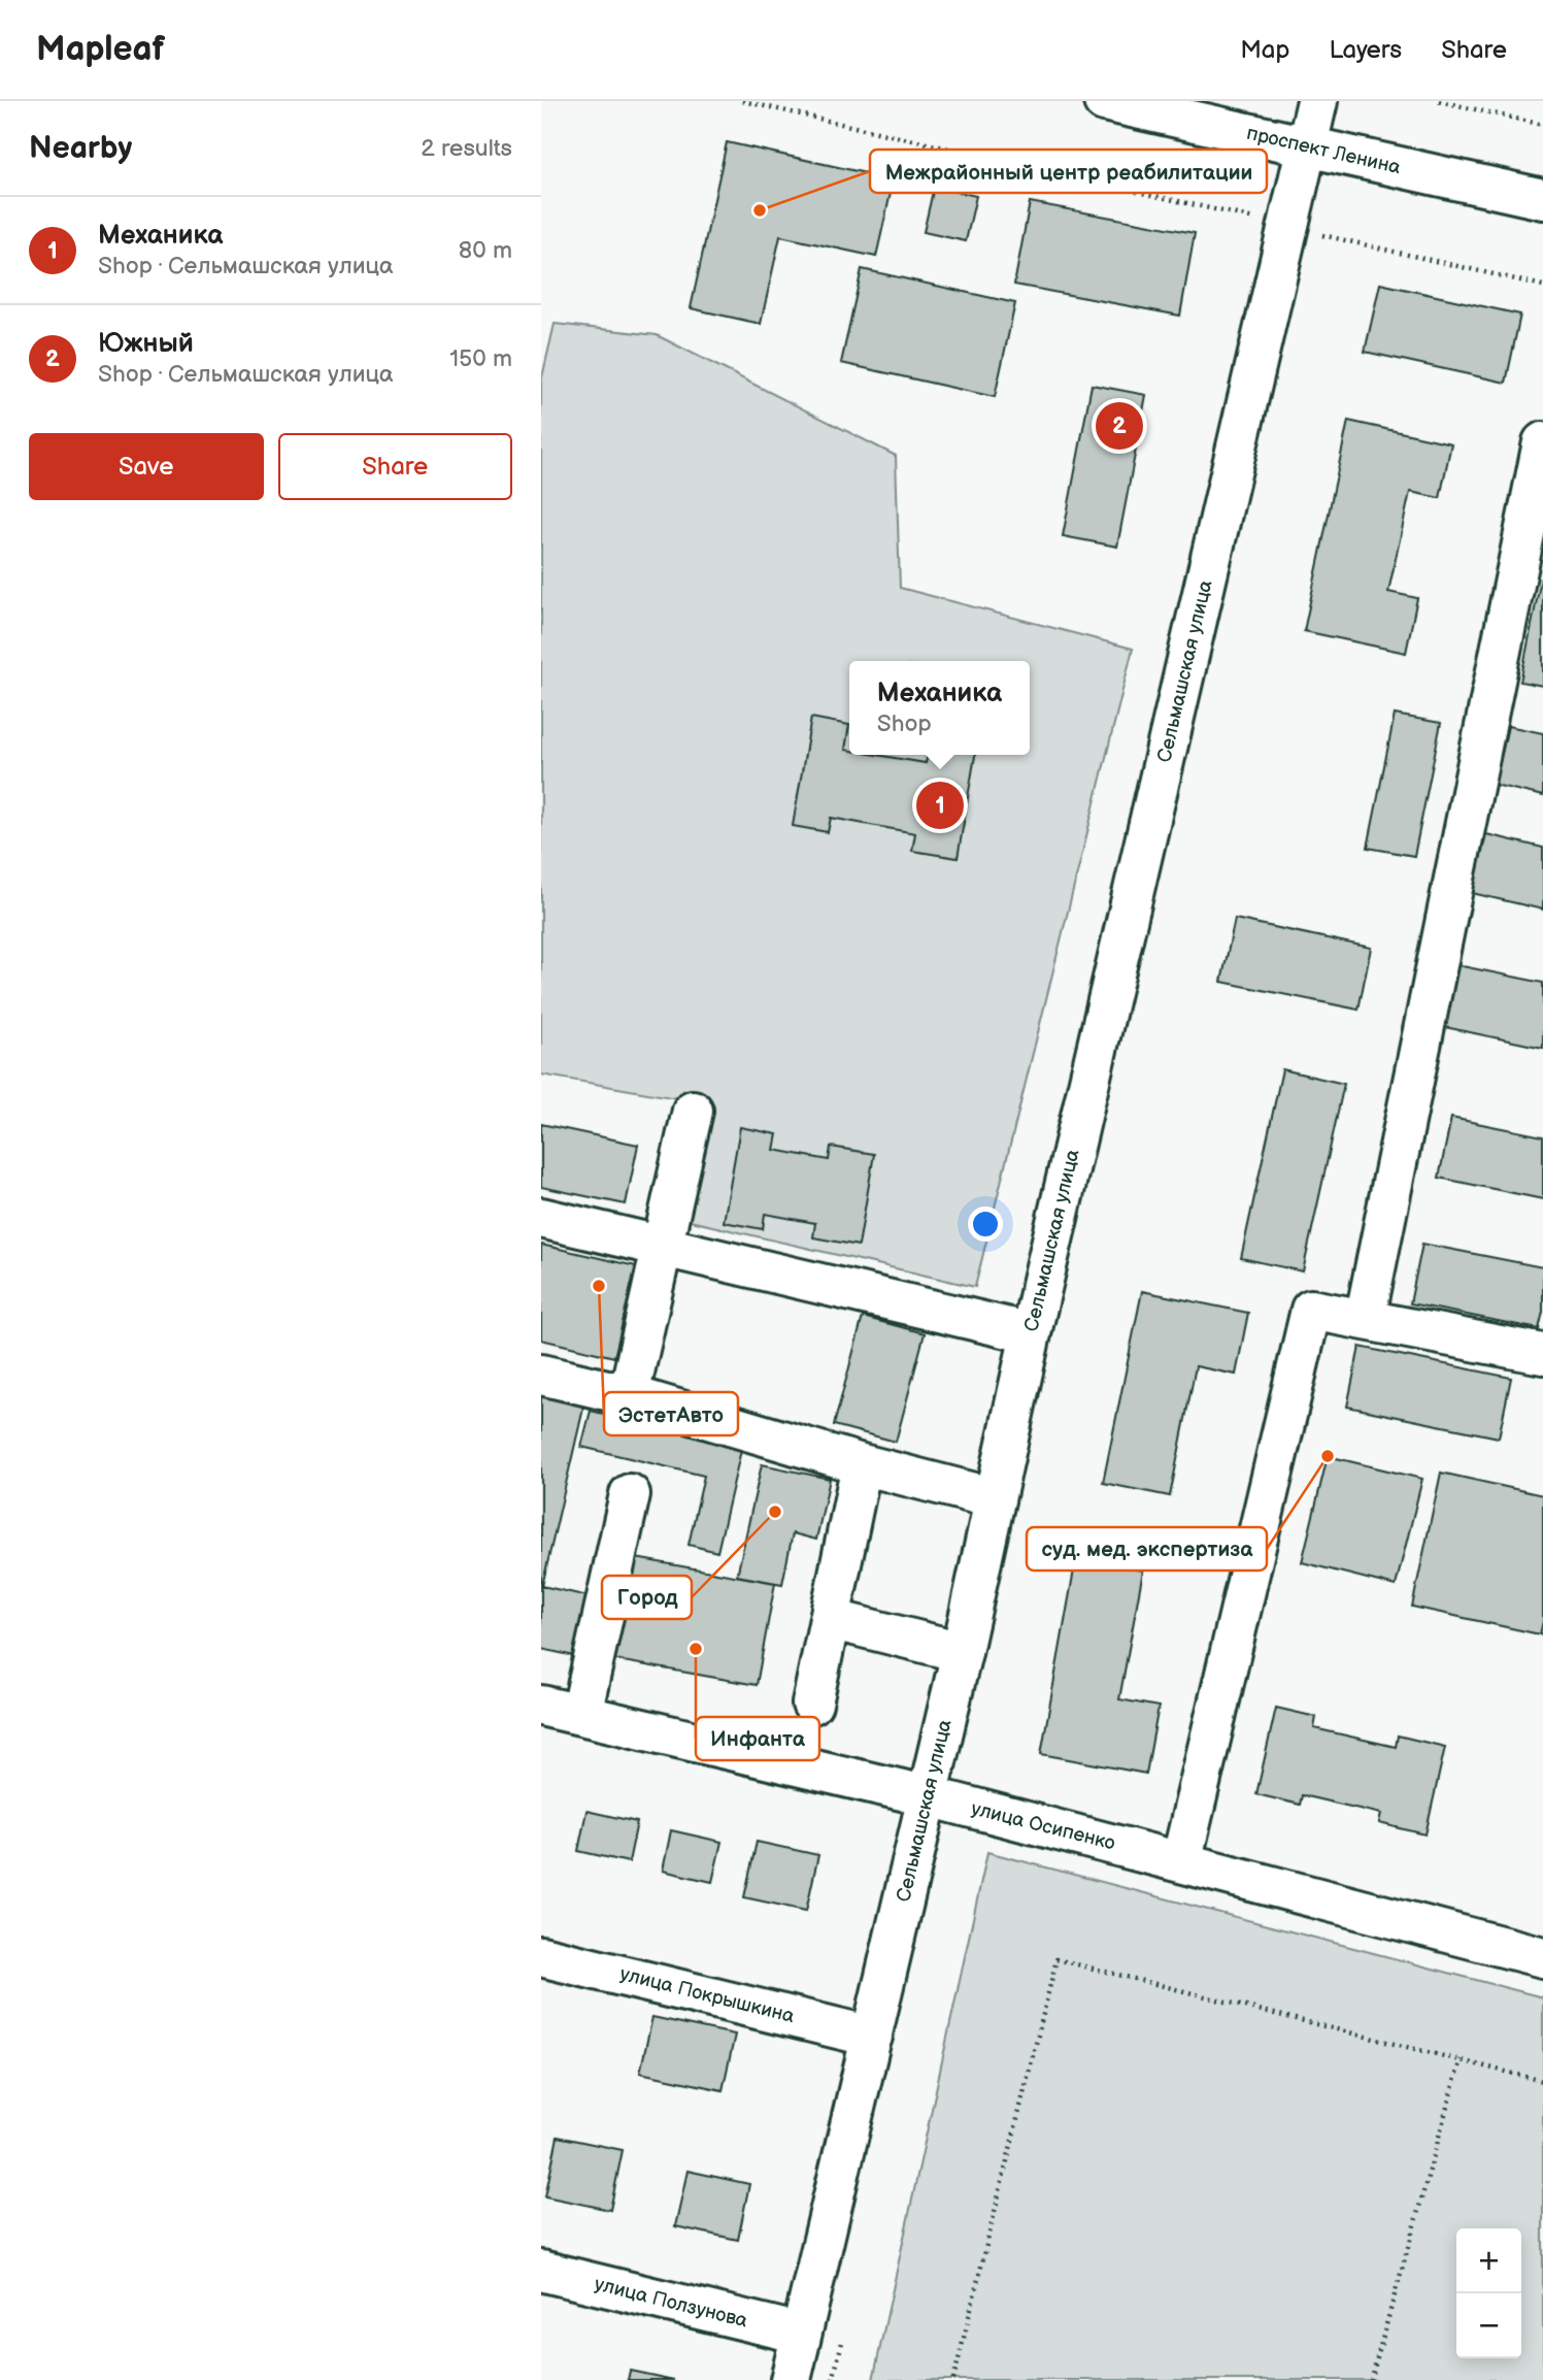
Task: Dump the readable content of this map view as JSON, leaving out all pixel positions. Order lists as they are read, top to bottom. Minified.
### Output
{"streets":{"main road":["проспект Ленина","Сельмашская улица","улица Осипенко","улица Покрышкина","улица Ползунова"]},"crossings":[["проспект Ленина","Сельмашская улица"],["Сельмашская улица","улица Осипенко"],["Сельмашская улица","улица Покрышкина"],["Сельмашская улица","улица Ползунова"]],"places":["Межрайонный центр реабилитации","ЭстетАвто","суд. мед. экспертиза","Город","Инфанта"],"page":{"header":"Mapleaf","nav":["Map","Layers","Share"],"heading":["Nearby","2 results"],"list":[{"mark":"1","name":"Механика","note":"Shop · Сельмашская улица","value":"80 m"},{"mark":"2","name":"Южный","note":"Shop · Сельмашская улица","value":"150 m"}],"pins":["2","1"],"buttons":["Save","Share"],"popup":["Механика","Shop"],"map_buttons":["+","−"]}}
